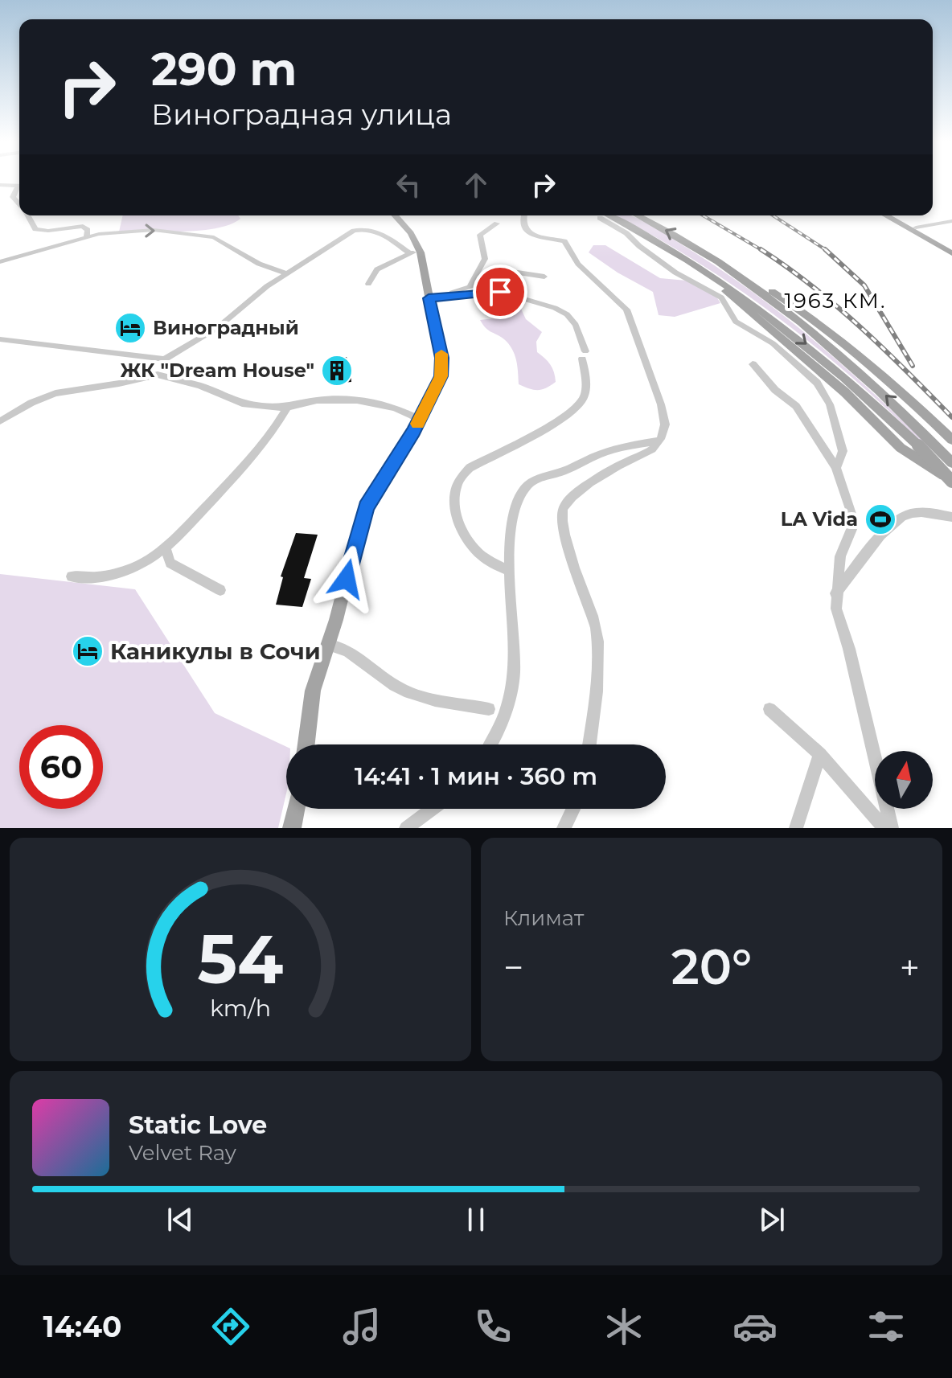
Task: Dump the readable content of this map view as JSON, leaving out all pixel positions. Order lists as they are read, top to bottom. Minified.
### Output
{"districts":["1963 КМ."],"places":{"hotel":["Виноградный","Каникулы в Сочи"],"building":["ЖК \"Dream House\""],"sports":["LA Vida"]},"north":"top","page":{"turn":["290 m","Виноградная улица"],"limit":"60","trip":"14:41 · 1 мин · 360 m","tile":"Климат","heat":["−","20°","+"],"song":["Static Love","Velvet Ray"],"tabs":"14:40","gauge":["54","km/h"]}}
